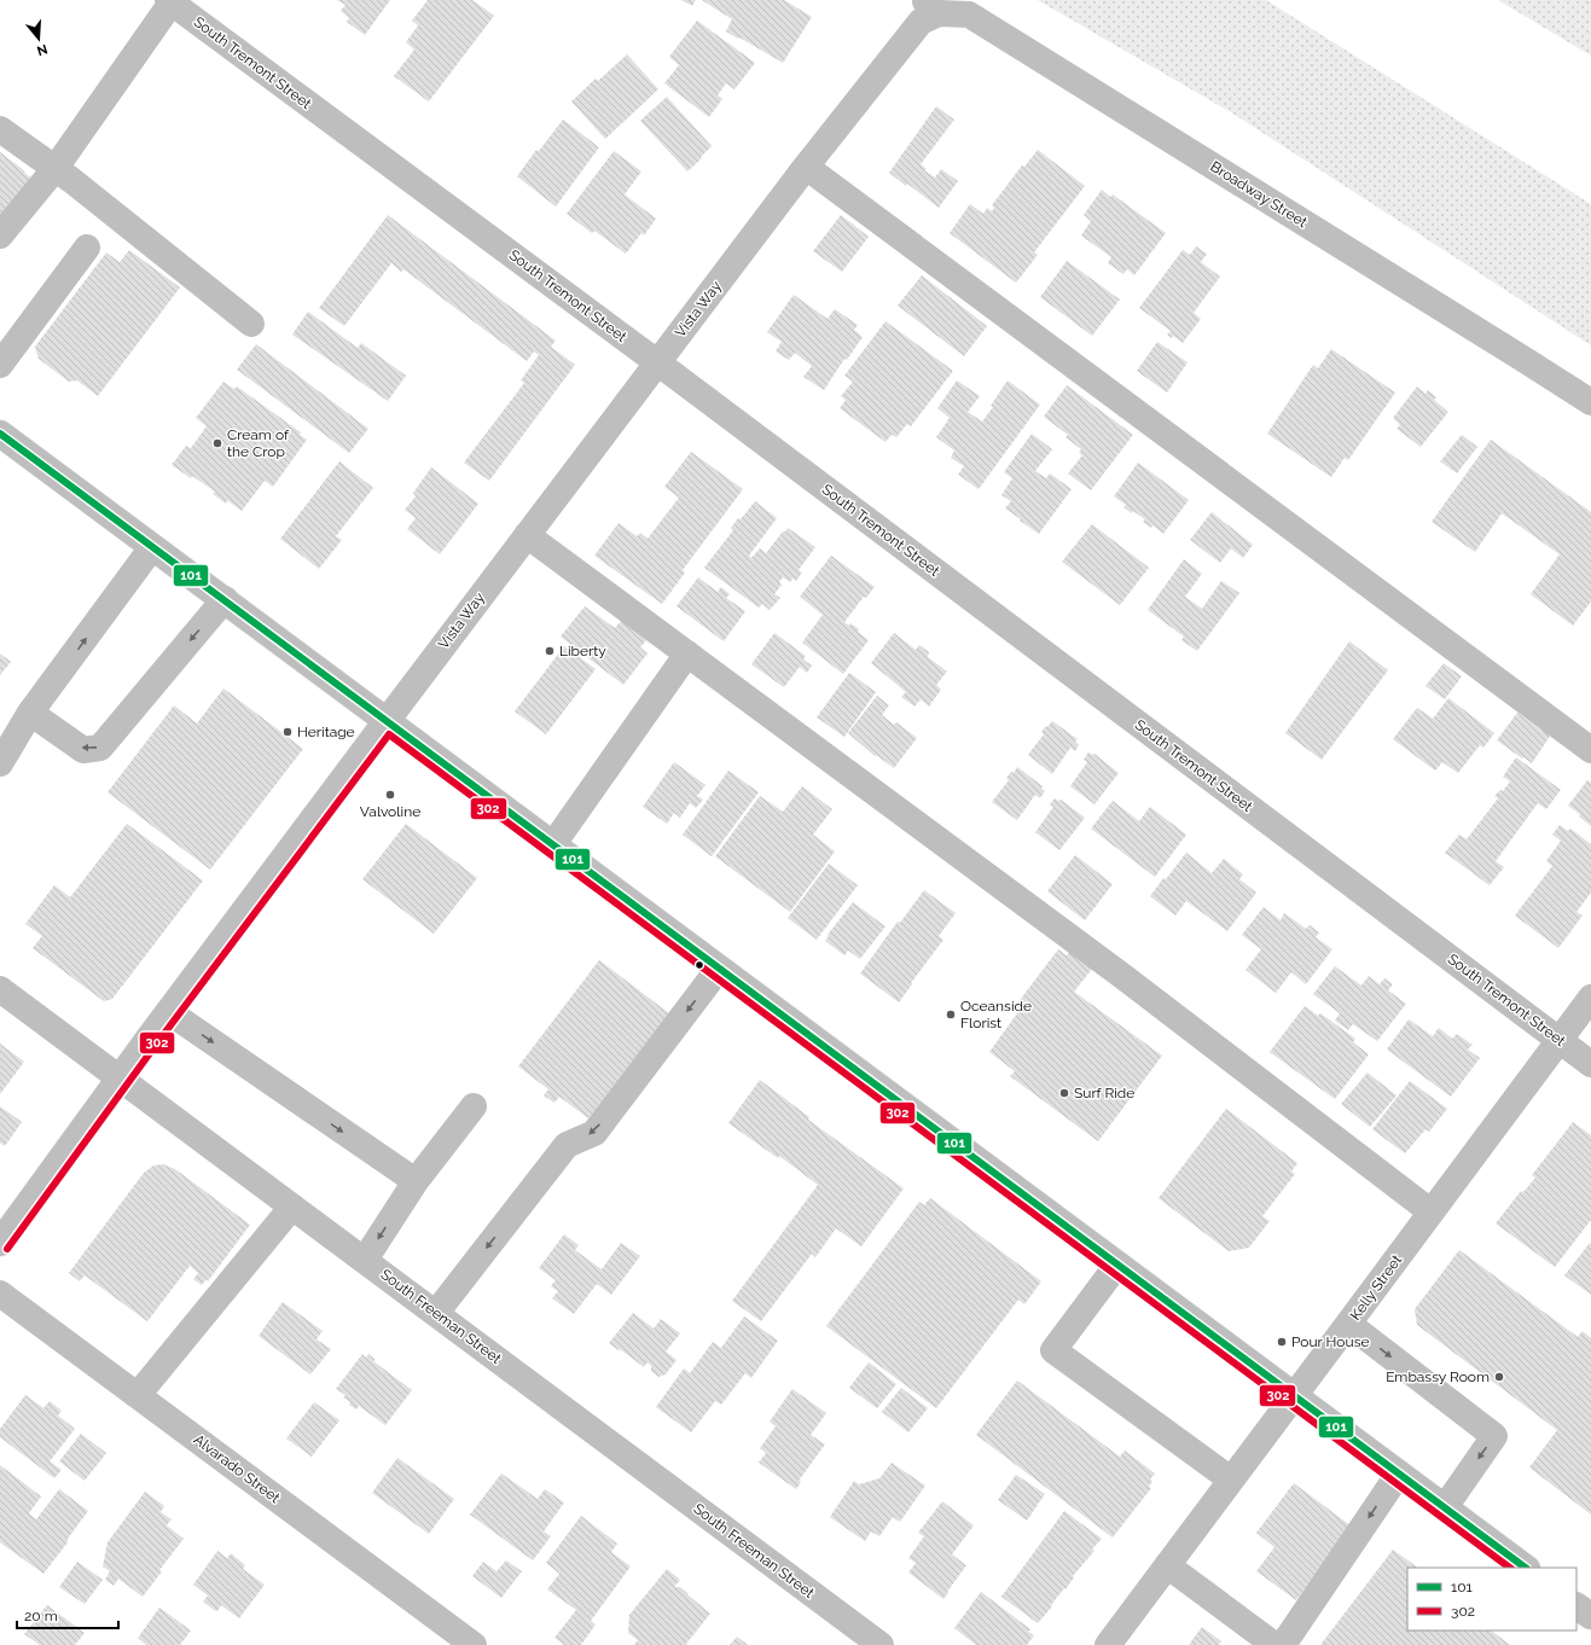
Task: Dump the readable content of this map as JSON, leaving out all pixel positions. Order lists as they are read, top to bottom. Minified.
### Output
{"streets":{"street":["South Tremont Street","Broadway Street","Vista Way","Kelly Street","South Freeman Street","Alvarado Street"]},"crossings":[["South Tremont Street","Vista Way"],["South Tremont Street","Kelly Street"],["Broadway Street","Vista Way"],["Vista Way","South Freeman Street"]],"places":["Cream of the Crop","Liberty","Heritage","Valvoline","Oceanside Florist","Surf Ride","Pour House","Embassy Room"],"lines":["transit line 101","transit line 302"],"legend":["101","302"],"scale_bar":"20 m","north":"bottom"}
